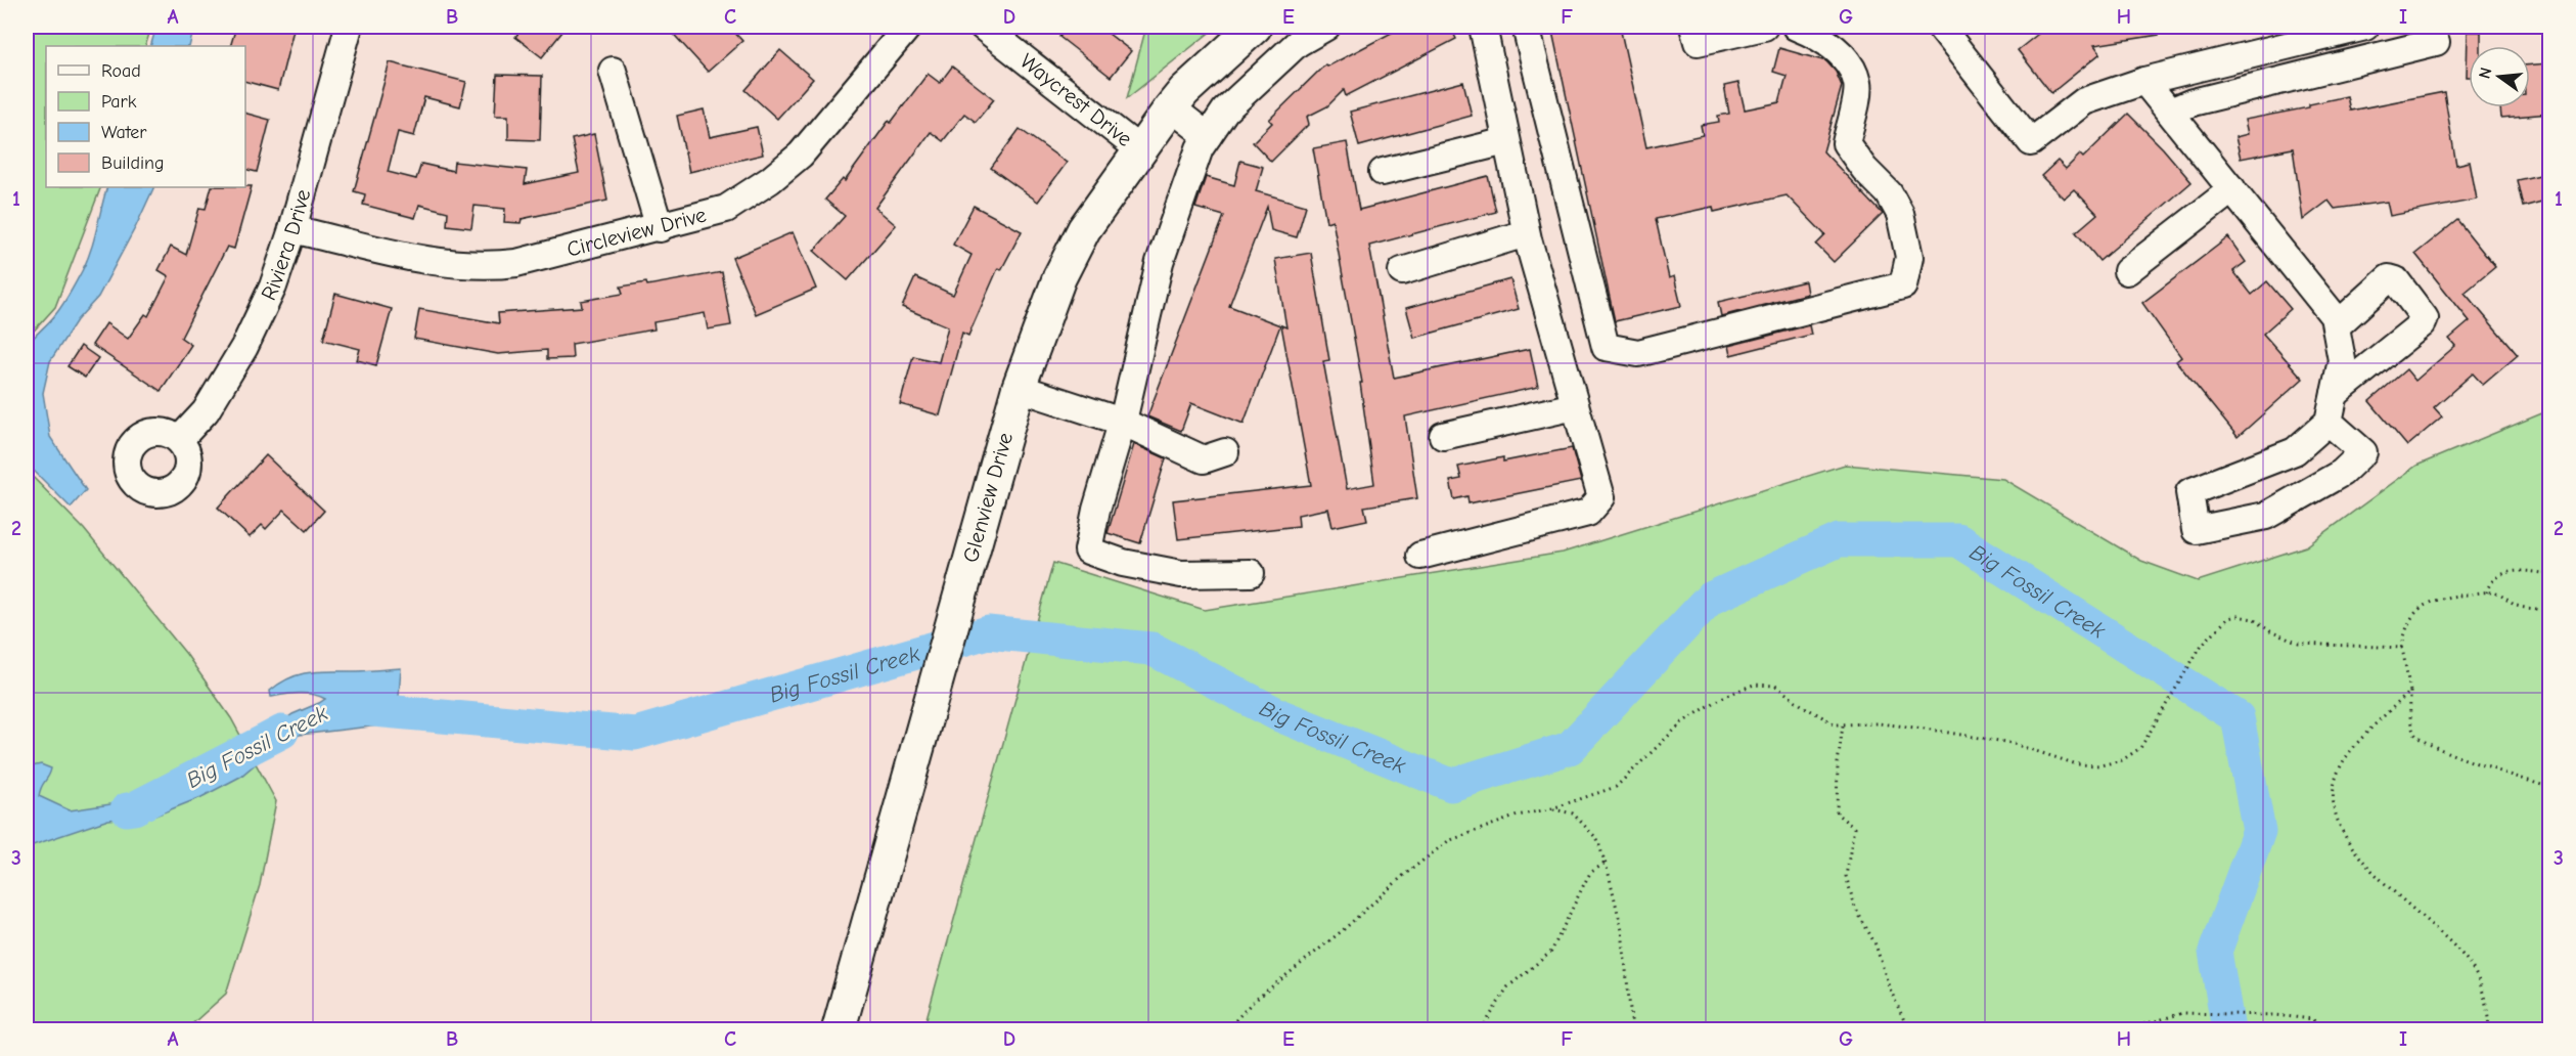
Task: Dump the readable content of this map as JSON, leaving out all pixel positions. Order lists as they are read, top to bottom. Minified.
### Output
{"streets":{"main road":["Glenview Drive"],"street":["Waycrest Drive","Circleview Drive","Riviera Drive"]},"crossings":[["Waycrest Drive","Glenview Drive"],["Circleview Drive","Riviera Drive"]],"water":["Big Fossil Creek"],"legend":["Road","Park","Water","Building"],"north":"left","grid":{"columns":["A","B","C","D","E","F","G","H","I"],"rows":["1","2","3"]}}
